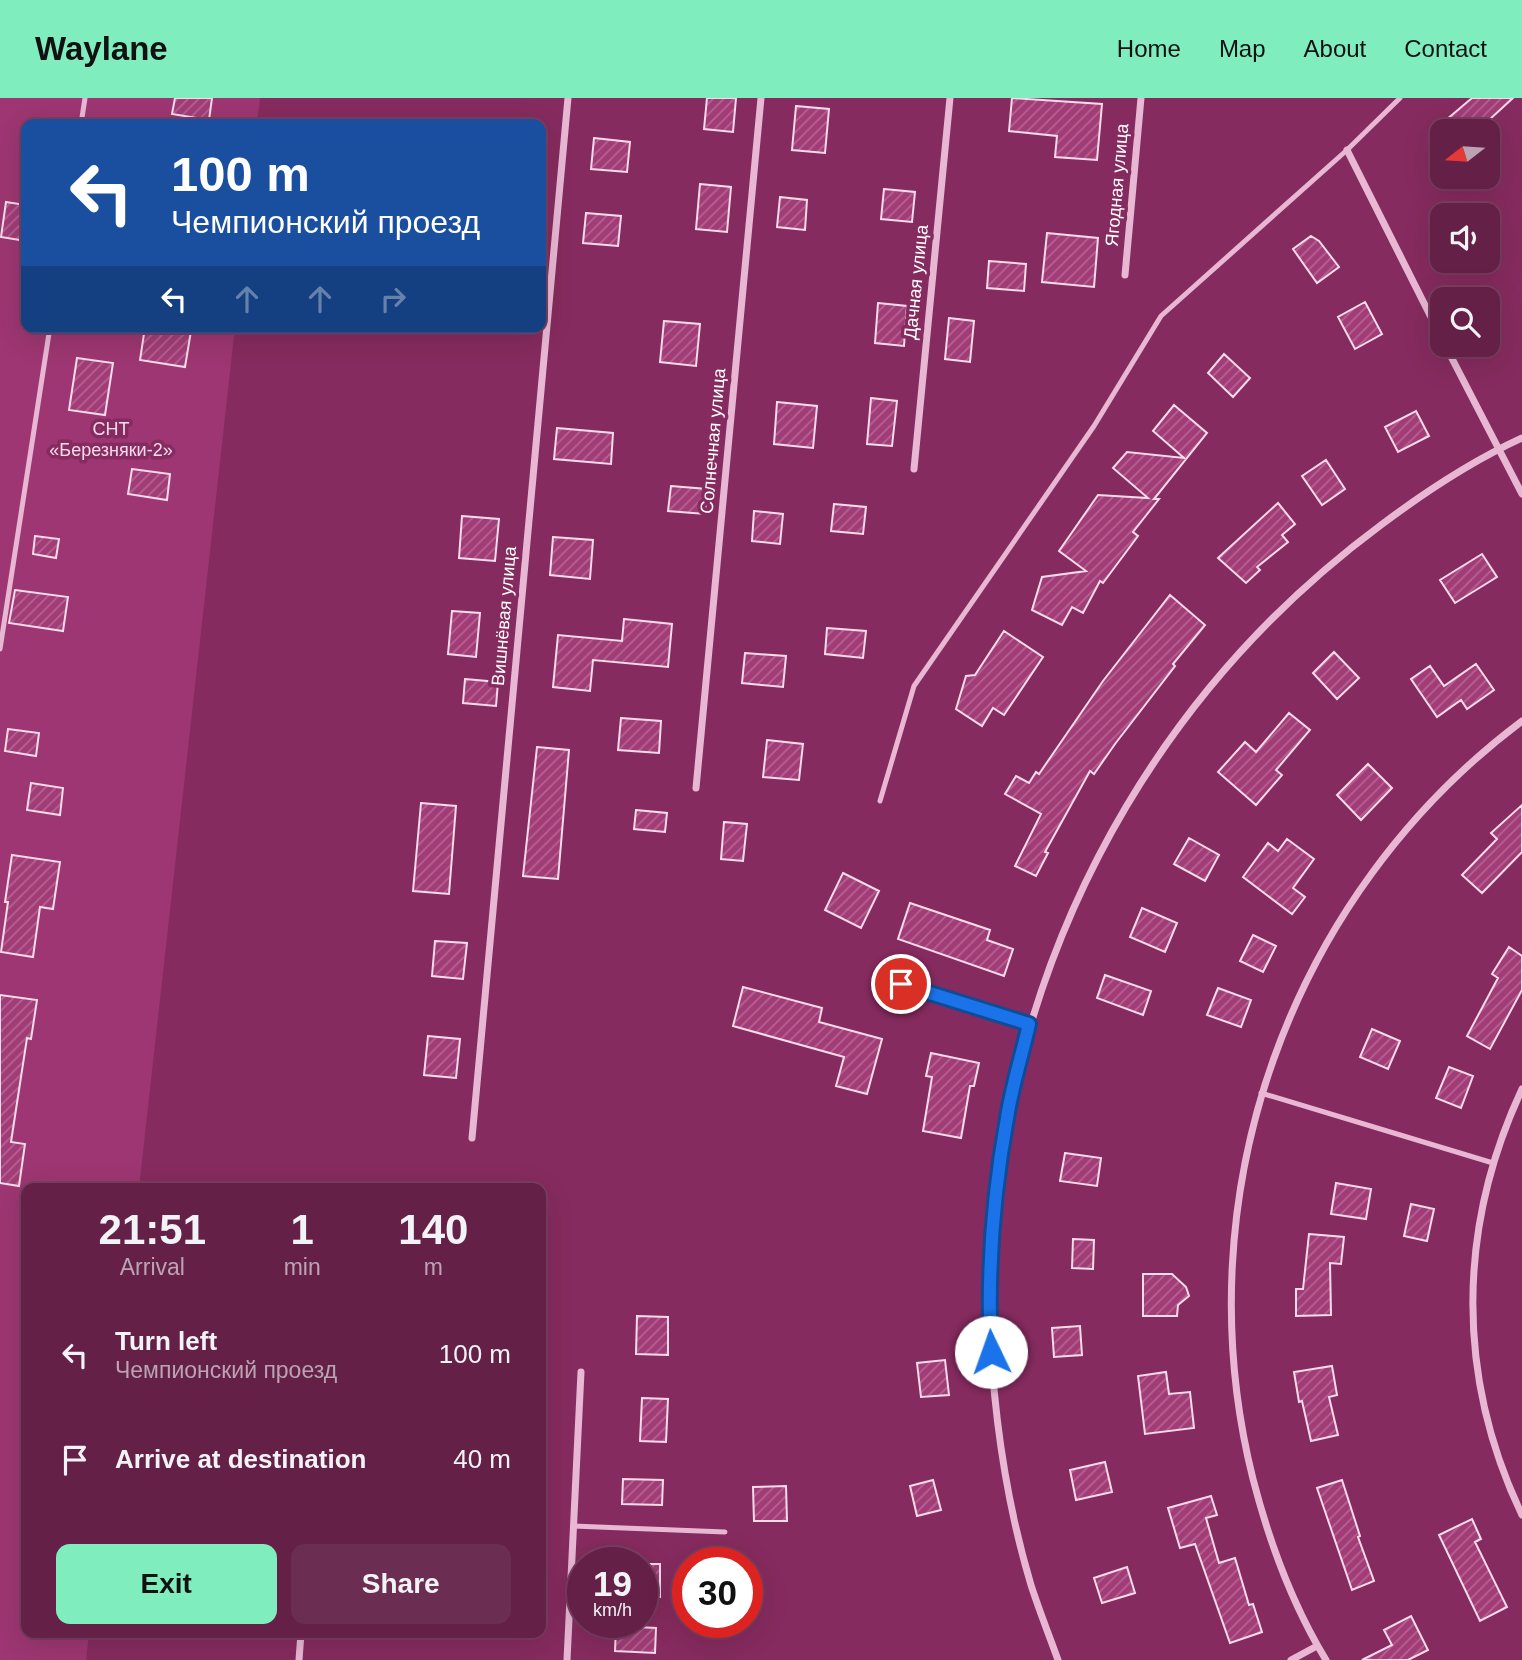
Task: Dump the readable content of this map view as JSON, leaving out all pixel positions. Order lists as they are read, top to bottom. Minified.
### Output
{"streets":{"street":["Ягодная улица","Дачная улица","Солнечная улица","Вишнёвая улица"]},"parks":["СНТ «Березняки-2»"],"north":"left","page":{"header":"Waylane","nav":["Home","Map","About","Contact"],"turn":["100 m","Чемпионский проезд"],"eta":["21:51","Arrival","1","min","140","m"],"list":[{"name":"Turn left","note":"Чемпионский проезд","value":"100 m"},{"name":"Arrive at destination","value":"40 m"}],"buttons":["Exit","Share"],"speed":"19 km/h","limit":"30"}}
